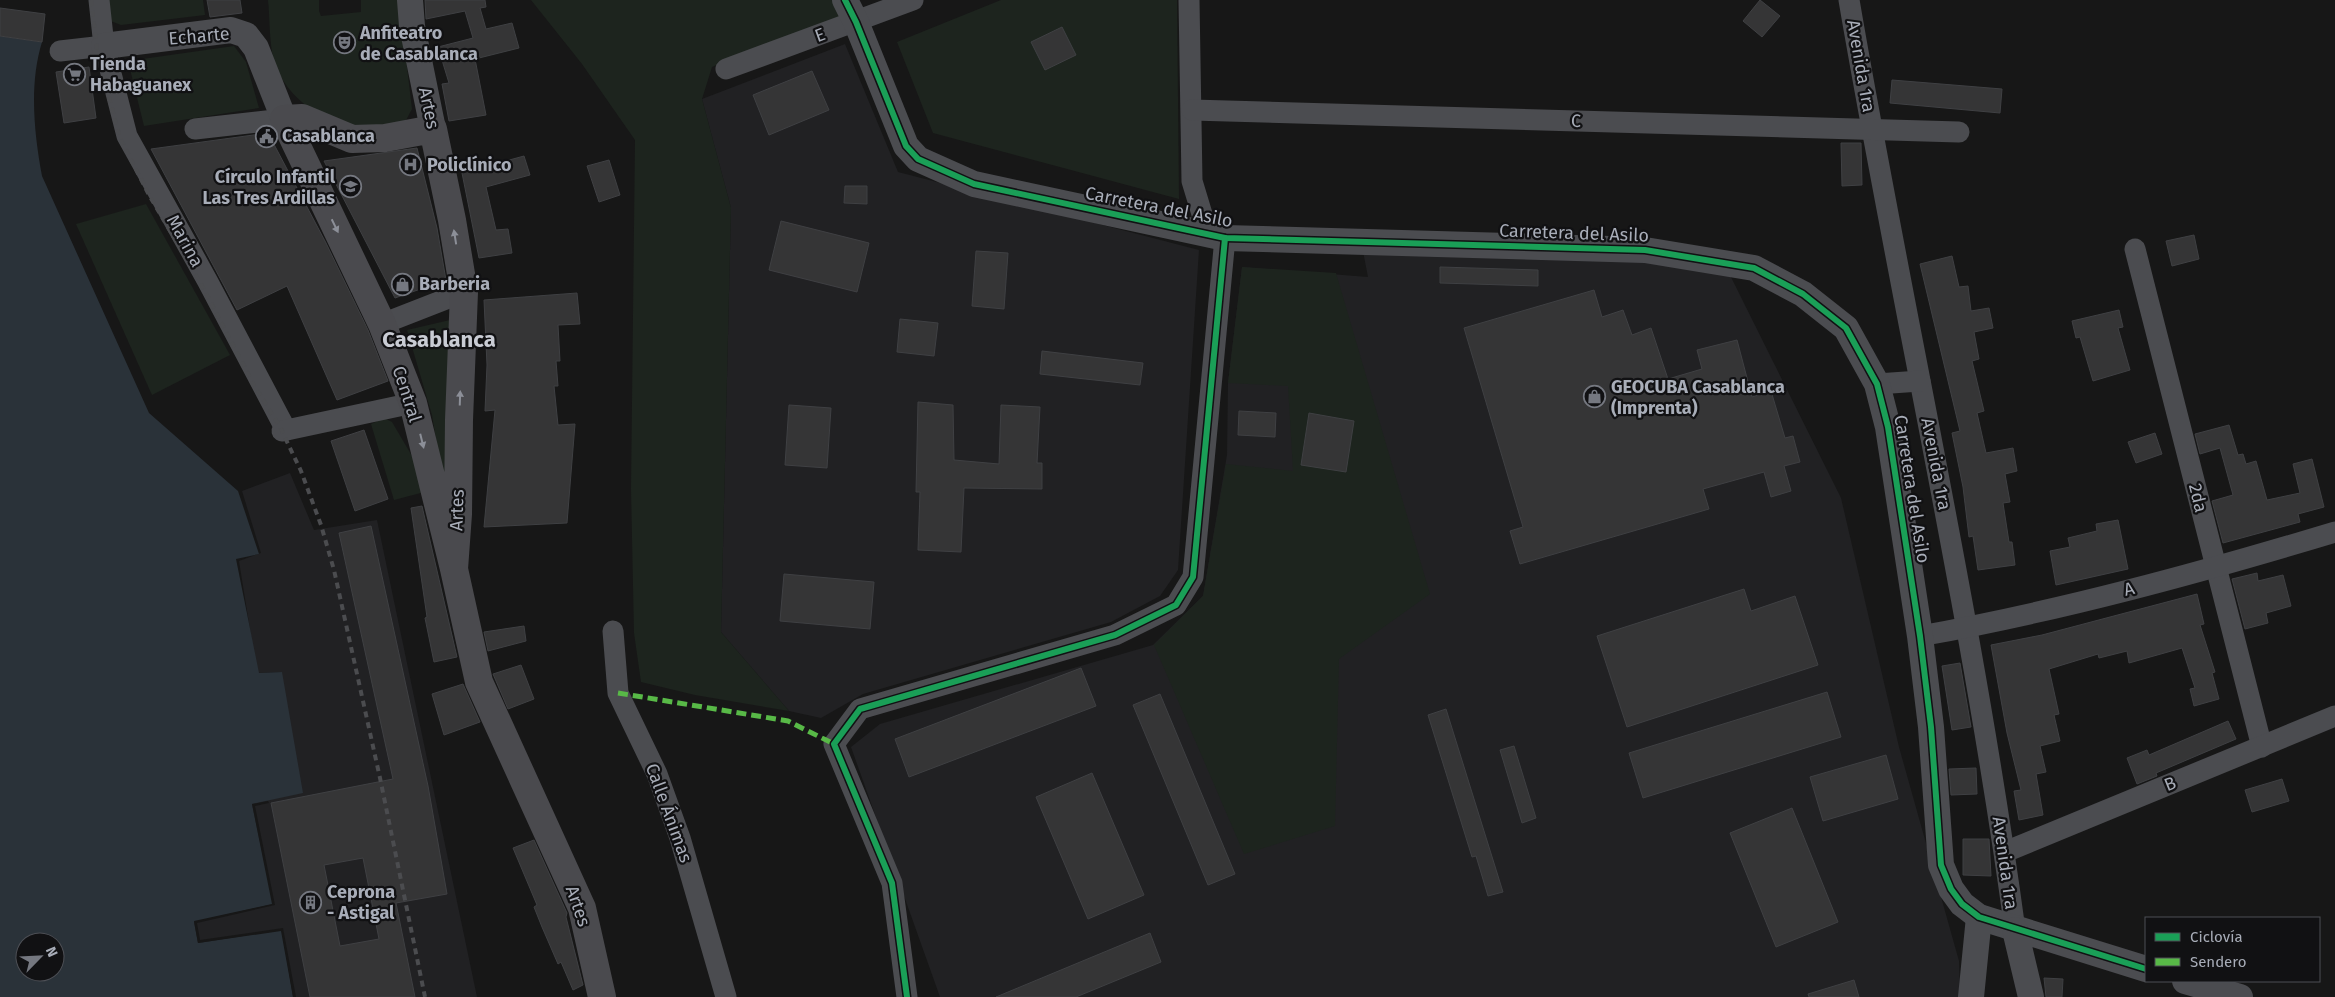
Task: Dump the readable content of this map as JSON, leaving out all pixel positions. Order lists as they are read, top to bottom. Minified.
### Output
{"streets":{"main road":["Artes","Central"],"street":["E","Echarte","Avenida 1ra","C","Carretera del Asilo","Marina","2da","A","B","Calle Ánimas"]},"crossings":[["E","Carretera del Asilo"],["Echarte","Marina"],["Echarte","Central"],["Avenida 1ra","C"],["Avenida 1ra","Carretera del Asilo"],["Avenida 1ra","A"],["Avenida 1ra","B"],["Artes","Central"],["Carretera del Asilo","A"],["Marina","Central"],["2da","A"],["2da","B"]],"one_way":["Artes","Central"],"districts":["Casablanca"],"places":{"theatre":["Anfiteatro de Casablanca"],"supermarket":["Tienda Habaguanex"],"public building":["Casablanca"],"hospital":["Policlínico"],"school or university":["Círculo Infantil Las Tres Ardillas"],"shop":["Barberia","GEOCUBA Casablanca (Imprenta)"],"building":["Ceprona - Astigal"]},"legend":["Ciclovía","Sendero"],"north":"top right"}
